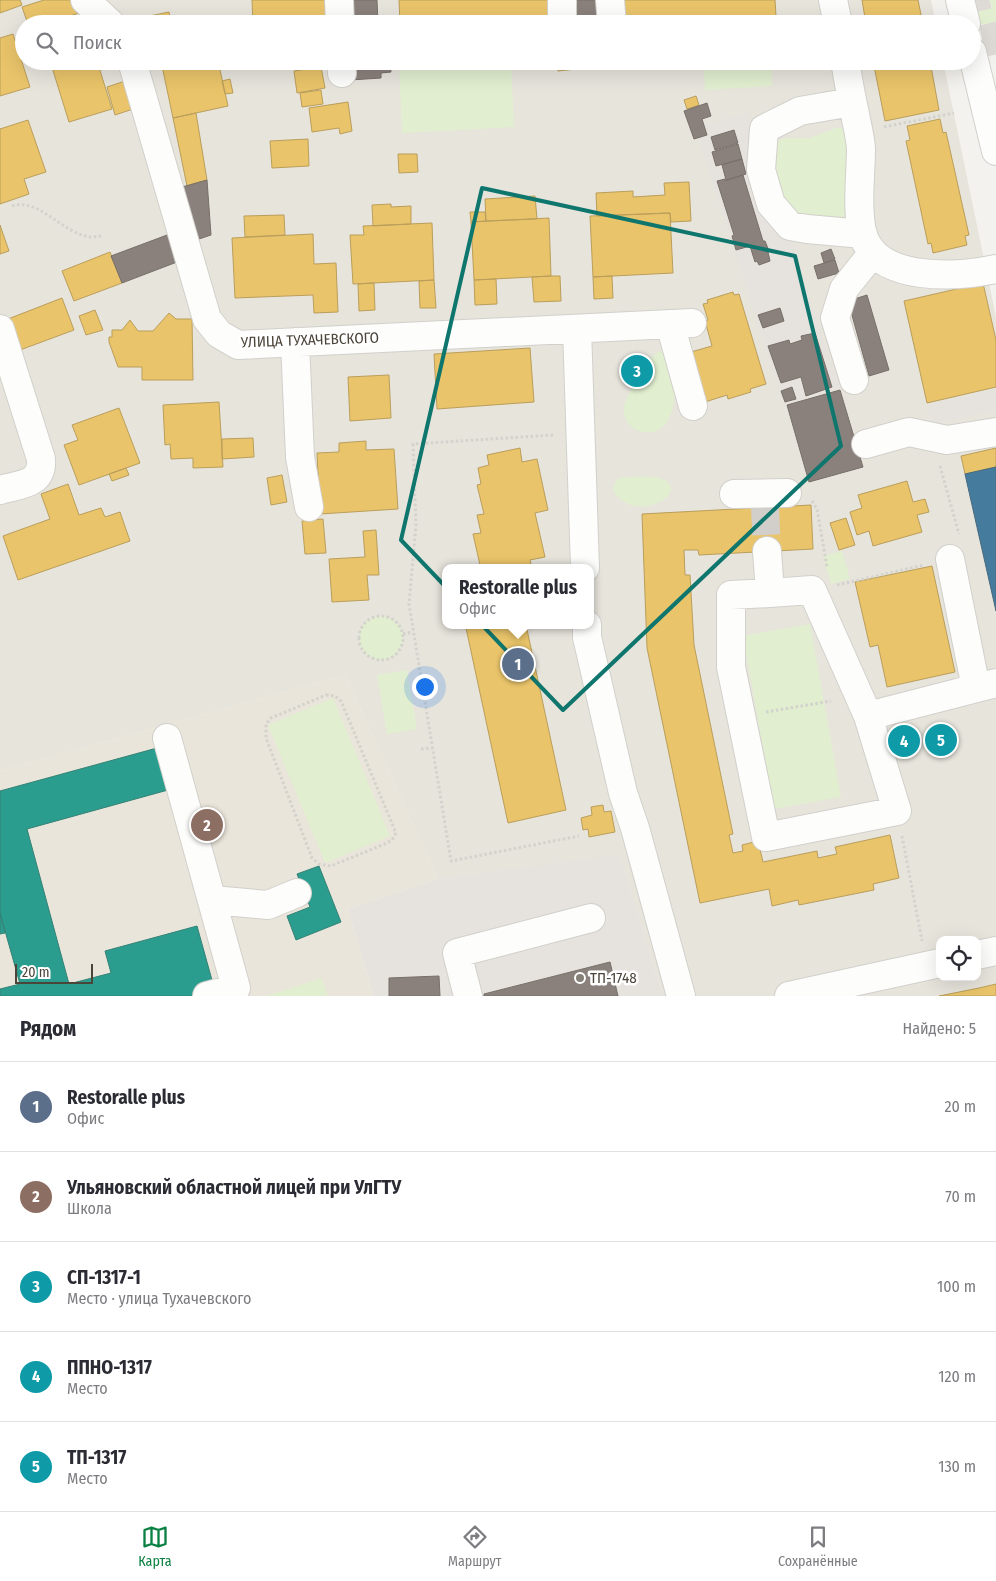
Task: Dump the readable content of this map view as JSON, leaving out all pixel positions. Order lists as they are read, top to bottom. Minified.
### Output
{"streets":{"street":["УЛИЦА ТУХАЧЕВСКОГО"]},"places":["ТП-1748"],"scale_bar":"20 m","page":{"search":"Поиск","pins":["3","1","5","4","2"],"popup":["Restoralle plus","Офис"],"scale":"20 m","heading":["Рядом","Найдено: 5"],"list":[{"mark":"1","name":"Restoralle plus","note":"Офис","value":"20 m"},{"mark":"2","name":"Ульяновский областной лицей при УлГТУ","note":"Школа","value":"70 m"},{"mark":"3","name":"СП-1317-1","note":"Место · улица Тухачевского","value":"100 m"},{"mark":"4","name":"ППНО-1317","note":"Место","value":"120 m"},{"mark":"5","name":"ТП-1317","note":"Место","value":"130 m"}],"nav":["Карта","Маршрут","Сохранённые"]}}
